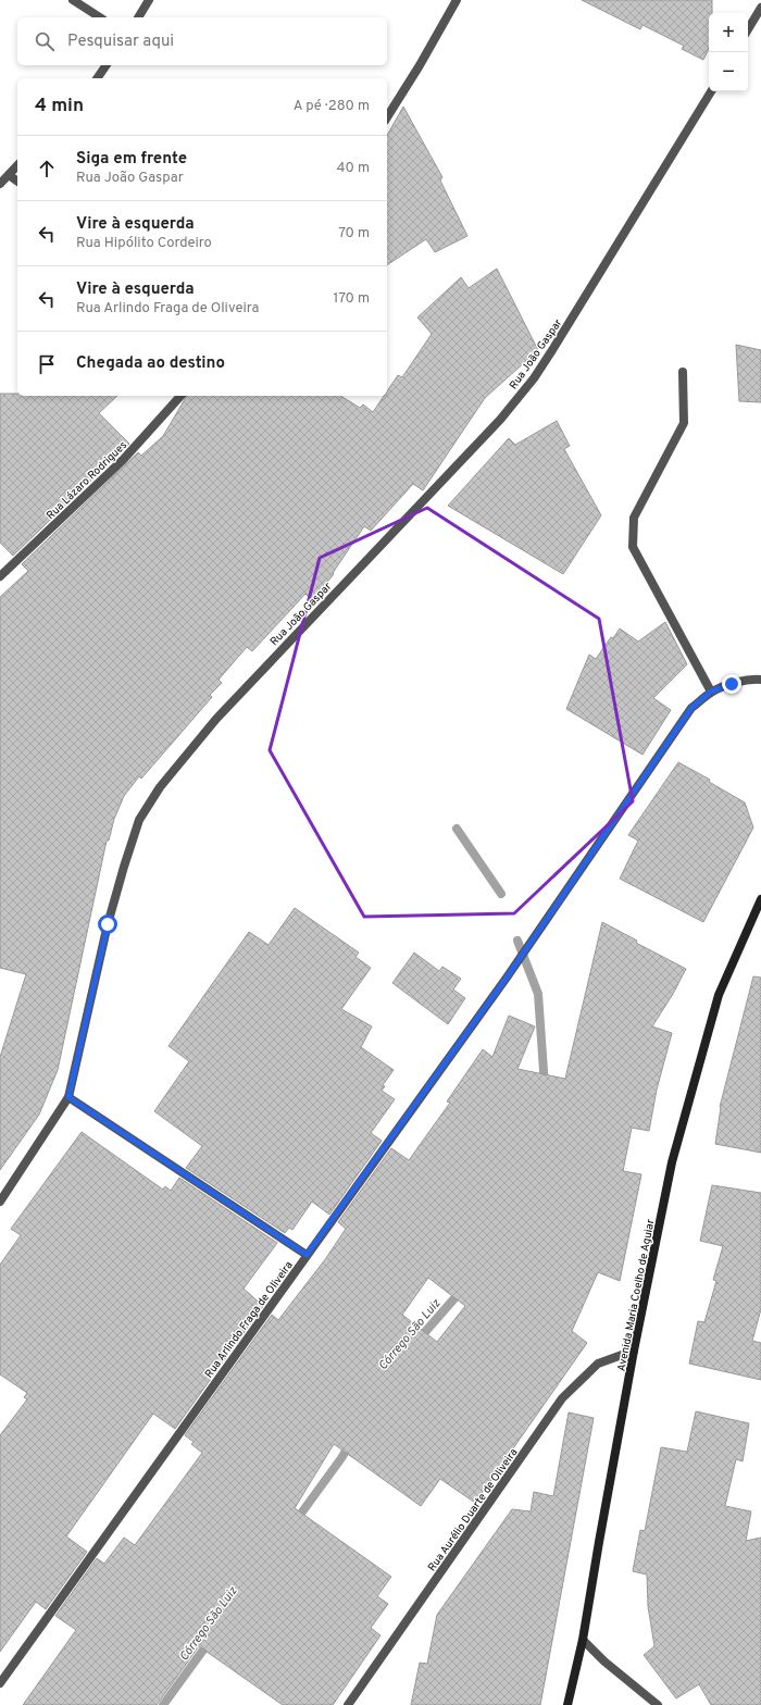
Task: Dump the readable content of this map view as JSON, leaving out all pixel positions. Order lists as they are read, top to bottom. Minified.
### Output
{"streets":{"main road":["Avenida Maria Coelho de Aguiar"],"street":["Rua João Gaspar","Rua Lázaro Rodrigues","Rua Arlindo Fraga de Oliveira","Rua Aurélio Duarte de Oliveira"]},"crossings":[["Avenida Maria Coelho de Aguiar","Rua Aurélio Duarte de Oliveira"]],"water":["Córrego São Luiz"],"page":{"map_buttons":["+","−"],"search":"Pesquisar aqui","heading":["4 min","A pé · 280 m"],"list":[["Siga em frente","Rua João Gaspar","40 m"],["Vire à esquerda","Rua Hipólito Cordeiro","70 m"],["Vire à esquerda","Rua Arlindo Fraga de Oliveira","170 m"],"Chegada ao destino"]}}
